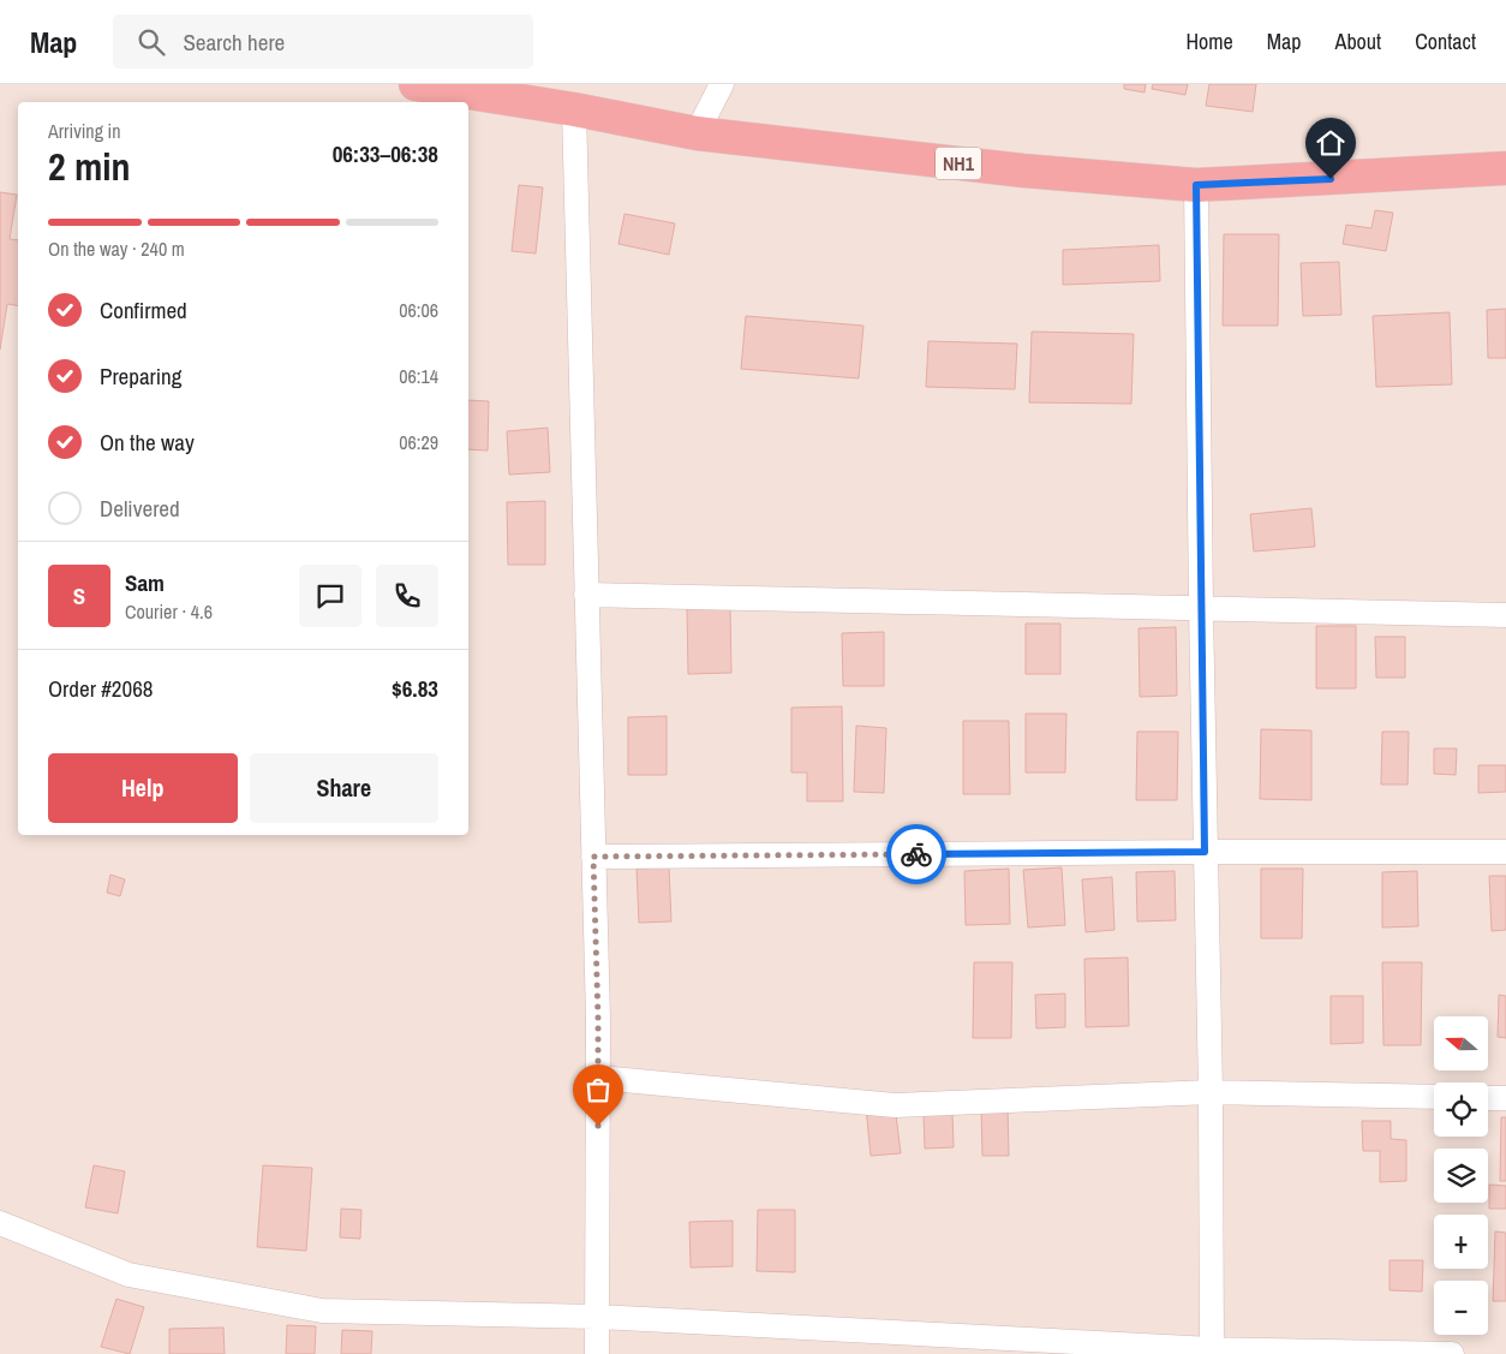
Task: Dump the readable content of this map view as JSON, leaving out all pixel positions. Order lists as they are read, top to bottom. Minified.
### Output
{"streets":{"highway":["NH1"]},"north":"left","page":{"header":"Map","search":"Search here","nav":["Home","Map","About","Contact"],"heading":["2 min","Arriving in","06:33–06:38"],"panel":["Sam","Courier · 4.6","Order #2068","$6.83"],"bar":"On the way · 240 m","list":[["Confirmed","06:06"],["Preparing","06:14"],["On the way","06:29"],"Delivered"],"round":"S","buttons":["Help","Share"],"map_buttons":["+","−"]}}
